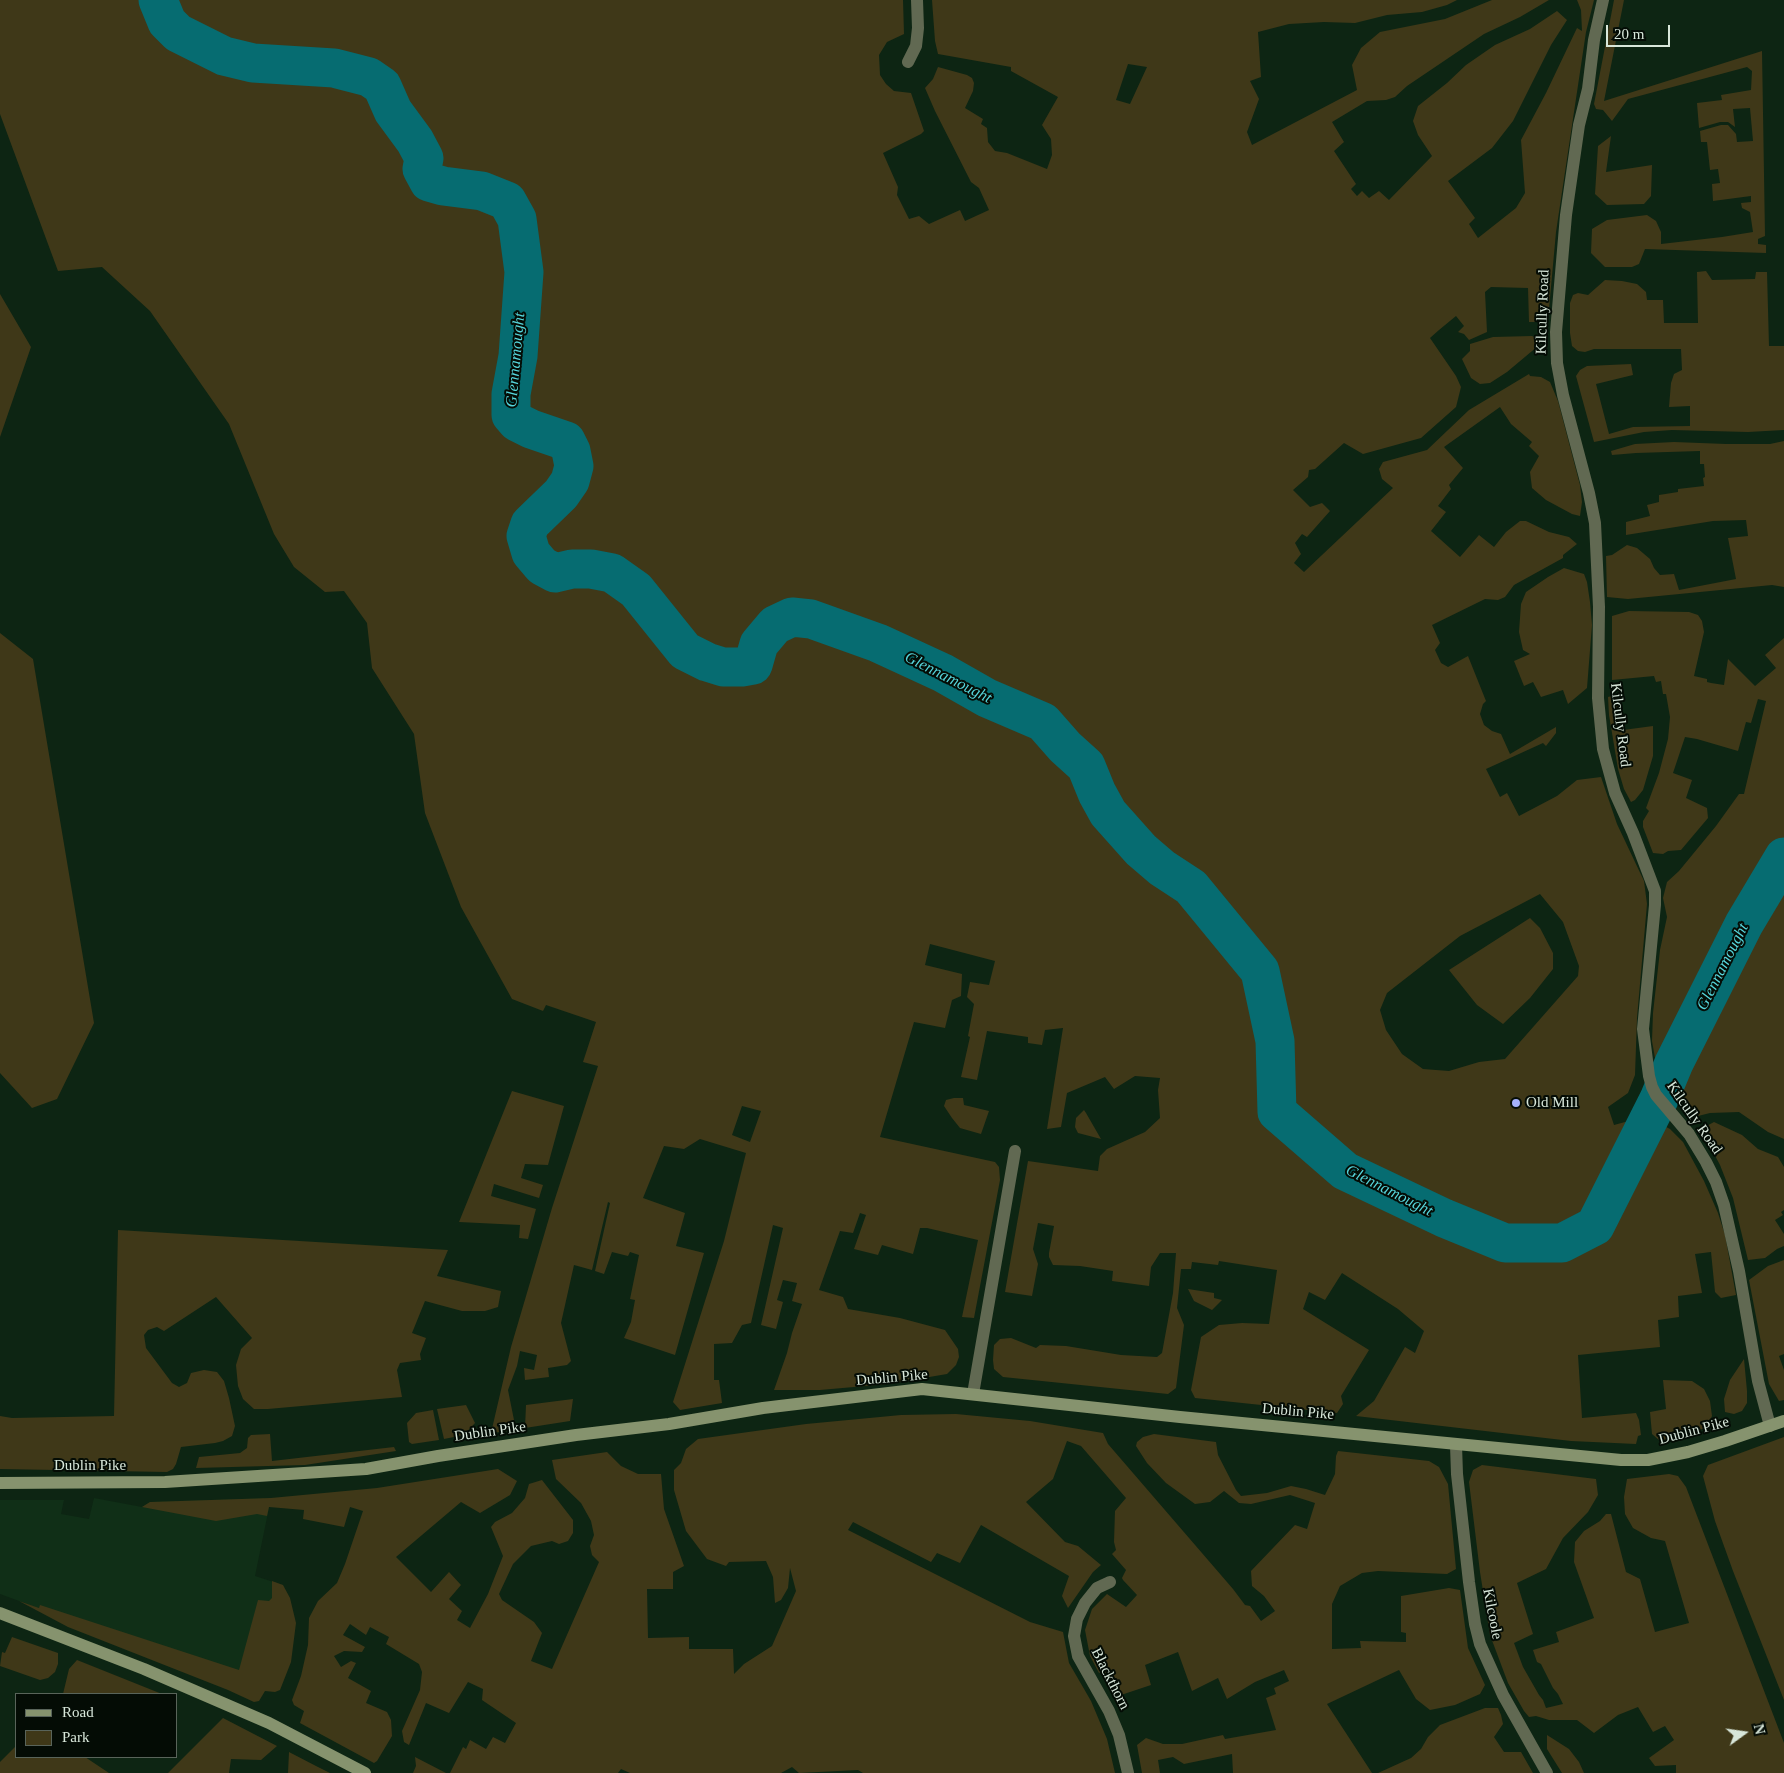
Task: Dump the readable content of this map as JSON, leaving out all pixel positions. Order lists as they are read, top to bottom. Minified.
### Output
{"streets":{"street":["Kilcully Road","Dublin Pike","Kilcoole","Blackthorn"]},"crossings":[["Kilcully Road","Dublin Pike"],["Dublin Pike","Kilcoole"]],"water":["Glennamought"],"places":["Old Mill"],"legend":["Road","Park"],"scale_bar":"20 m","north":"right"}
